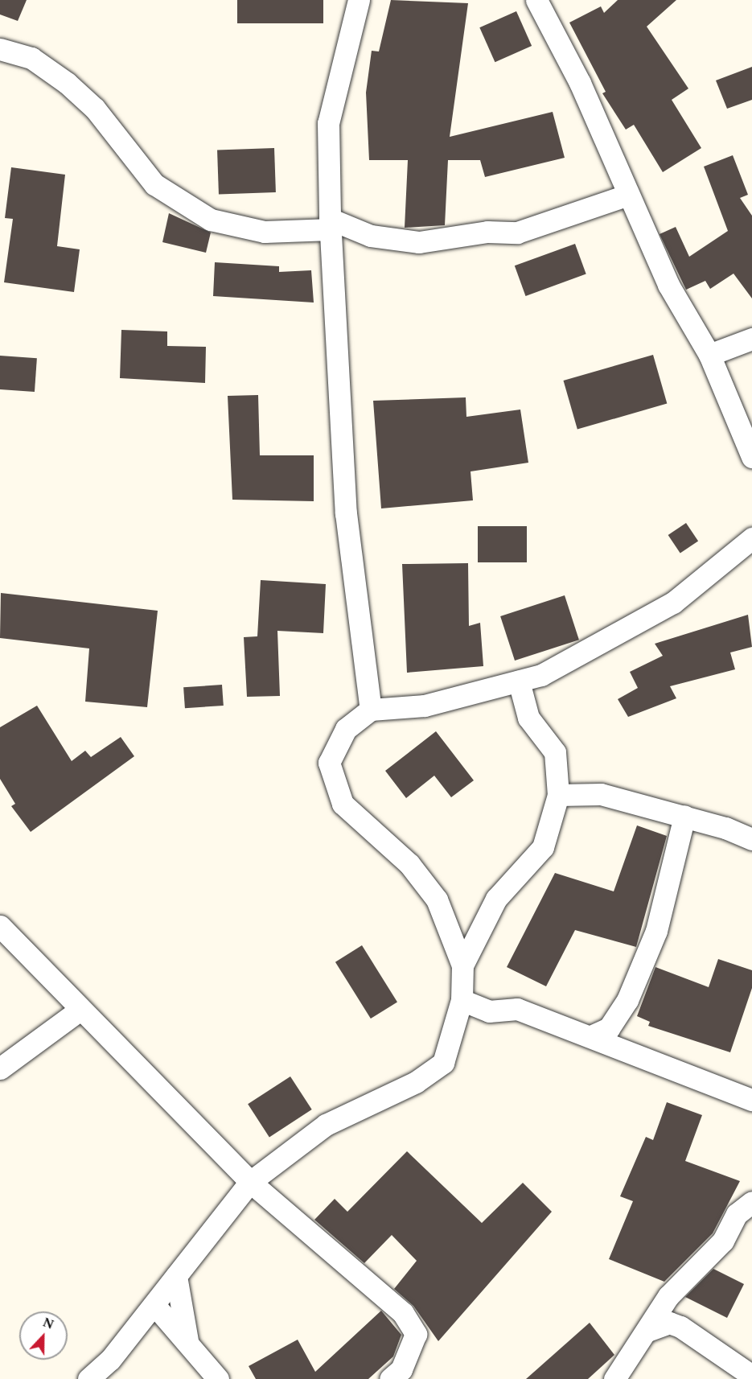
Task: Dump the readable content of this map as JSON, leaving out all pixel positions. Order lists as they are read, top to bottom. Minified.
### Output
{"north":"top"}
